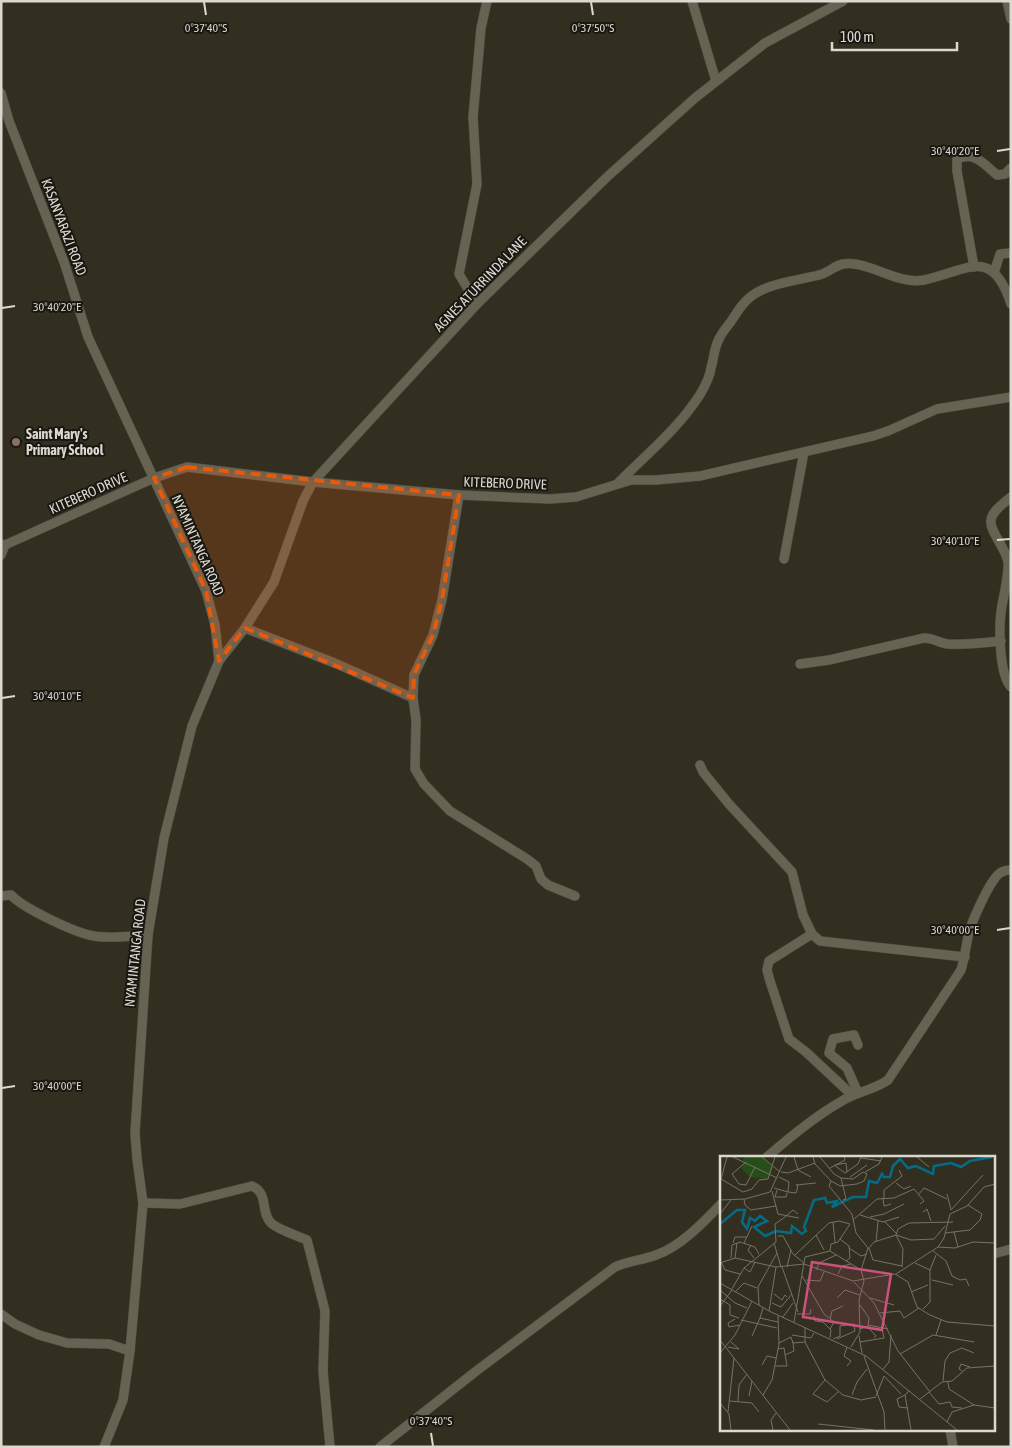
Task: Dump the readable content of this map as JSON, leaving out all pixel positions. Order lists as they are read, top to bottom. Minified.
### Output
{"streets":{"street":["KASANYARAZI ROAD","AGNES ATURRINDA LANE","KITEBERO DRIVE","NYAMINTANGA ROAD"]},"crossings":[["KASANYARAZI ROAD","KITEBERO DRIVE"],["KASANYARAZI ROAD","NYAMINTANGA ROAD"],["AGNES ATURRINDA LANE","KITEBERO DRIVE"],["AGNES ATURRINDA LANE","NYAMINTANGA ROAD"],["KITEBERO DRIVE","NYAMINTANGA ROAD"]],"places":["Saint Mary's Primary School"],"scale_bar":"100 m","coordinates":["0°37'40\"S","0°37'50\"S","30°40'20\"E","30°40'10\"E","30°40'00\"E"]}
